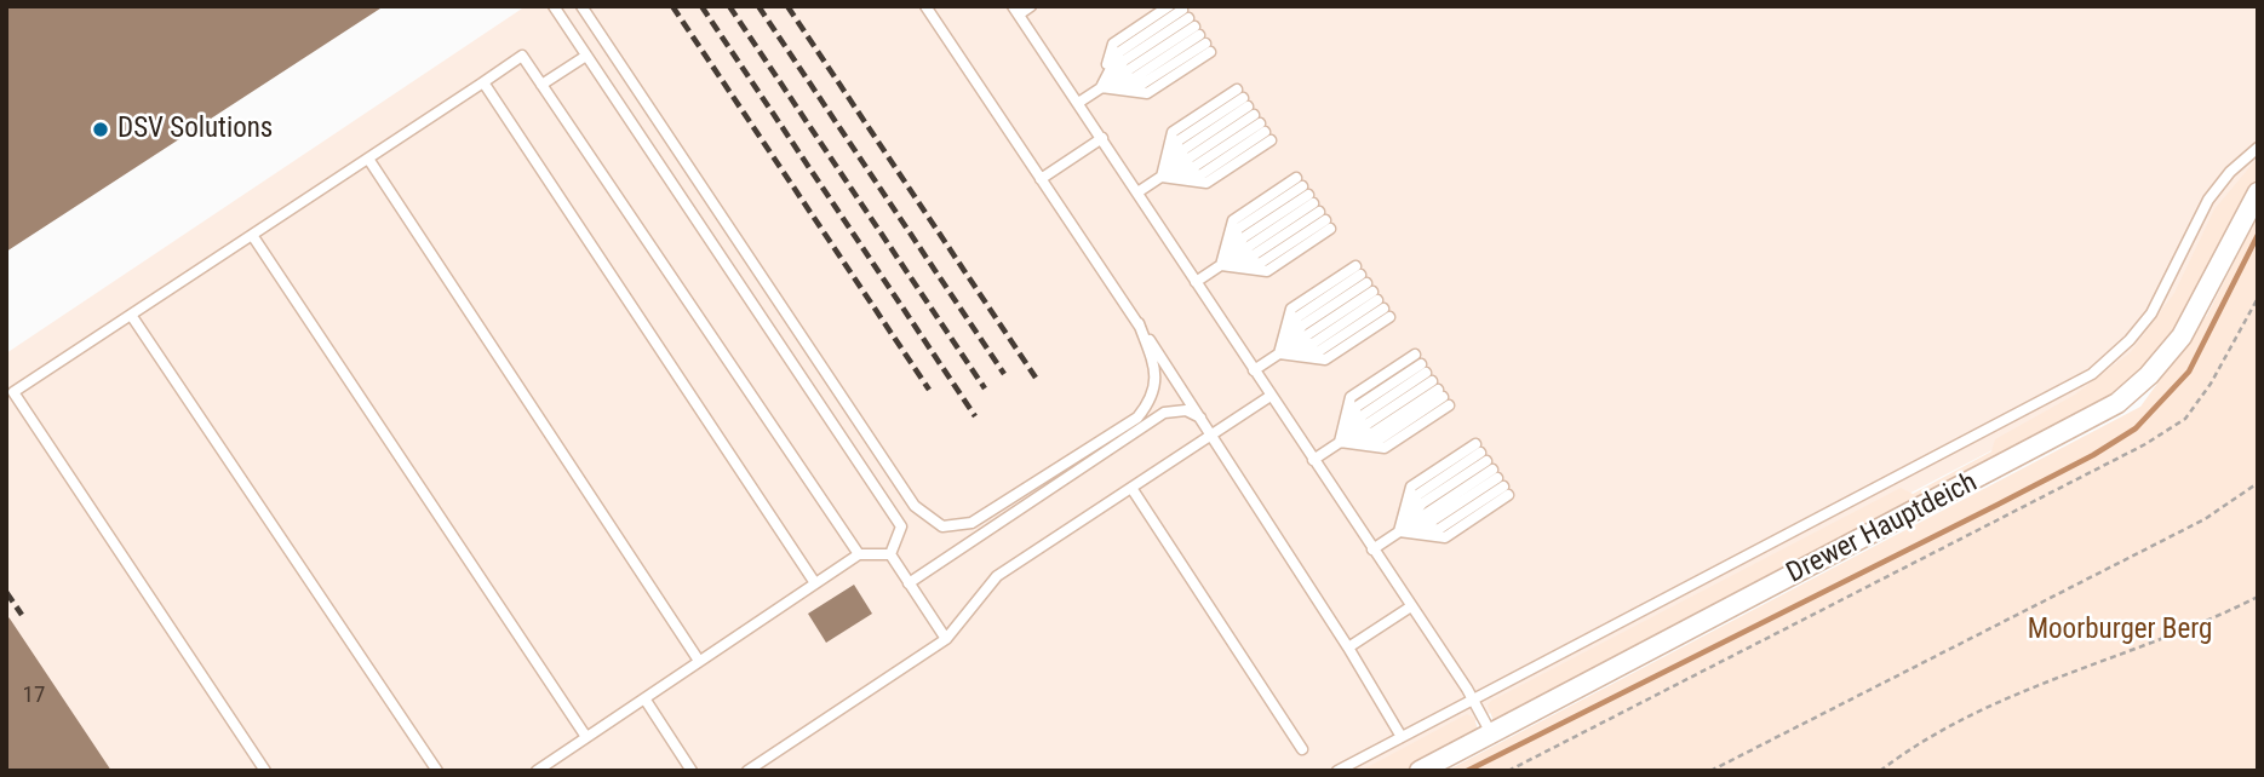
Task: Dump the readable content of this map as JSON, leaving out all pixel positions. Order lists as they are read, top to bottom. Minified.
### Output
{"streets":{"street":["Drewer Hauptdeich"]},"parks":["Moorburger Berg"],"places":["DSV Solutions"],"house_numbers":["17"]}
